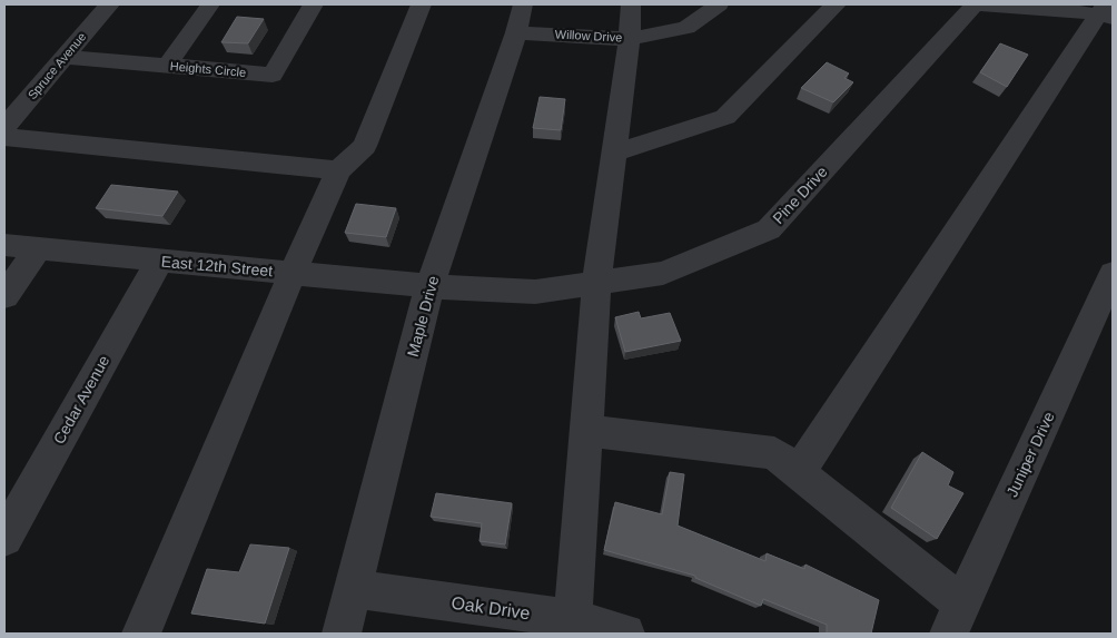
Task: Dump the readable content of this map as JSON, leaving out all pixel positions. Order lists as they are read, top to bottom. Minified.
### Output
{"streets":{"street":["Willow Drive","Spruce Avenue","Heights Circle","Pine Drive","East 12th Street","Maple Drive","Cedar Avenue","Juniper Drive","Oak Drive"]},"crossings":[["Willow Drive","Maple Drive"],["Spruce Avenue","Heights Circle"],["Pine Drive","East 12th Street"],["Pine Drive","Maple Drive"],["East 12th Street","Maple Drive"],["East 12th Street","Cedar Avenue"],["Maple Drive","Oak Drive"]]}
